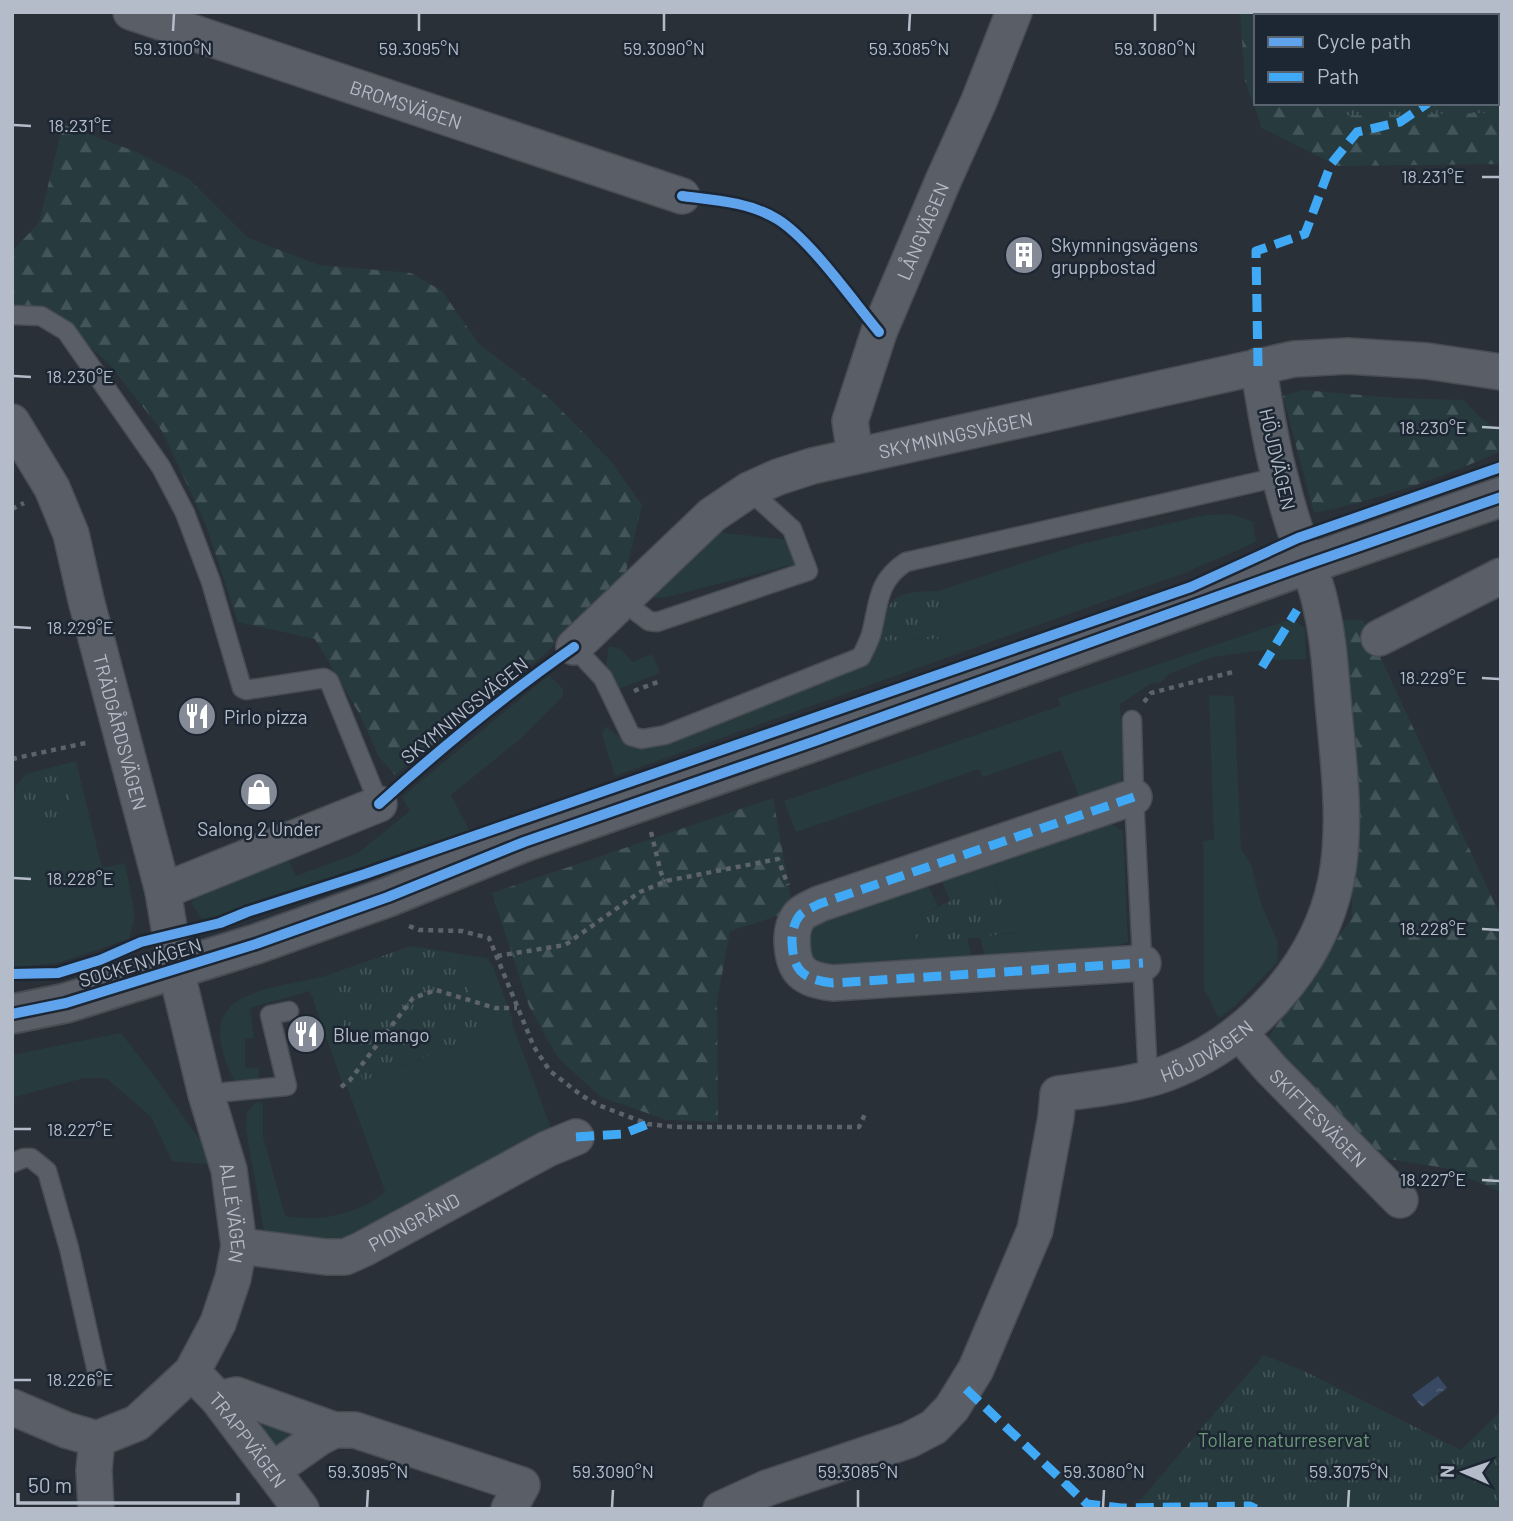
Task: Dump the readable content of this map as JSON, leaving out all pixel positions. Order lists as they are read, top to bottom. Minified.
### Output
{"streets":{"street":["BROMSVÄGEN","LÅNGVÄGEN","SKYMNINGSVÄGEN","HÖJDVÄGEN","TRÄDGÅRDSVÄGEN","SOCKENVÄGEN","SKIFTESVÄGEN","ALLÉVÄGEN","PIONGRÄND","TRAPPVÄGEN"]},"crossings":[["LÅNGVÄGEN","SKYMNINGSVÄGEN"],["SKYMNINGSVÄGEN","HÖJDVÄGEN"],["HÖJDVÄGEN","SOCKENVÄGEN"],["HÖJDVÄGEN","SKIFTESVÄGEN"],["TRÄDGÅRDSVÄGEN","SOCKENVÄGEN"],["TRÄDGÅRDSVÄGEN","ALLÉVÄGEN"],["SOCKENVÄGEN","ALLÉVÄGEN"],["ALLÉVÄGEN","PIONGRÄND"],["ALLÉVÄGEN","TRAPPVÄGEN"]],"parks":["Tollare naturreservat"],"places":{"building":["Skymningsvägens gruppbostad"],"restaurant":["Pirlo pizza","Blue mango"],"shop":["Salong 2 Under"]},"legend":["Cycle path","Path"],"scale_bar":"50 m","north":"left","coordinates":["59.3100°N","59.3095°N","59.3090°N","59.3085°N","59.3080°N","18.231°E","18.230°E","18.229°E","18.228°E","18.227°E","18.226°E","59.3075°N"]}
